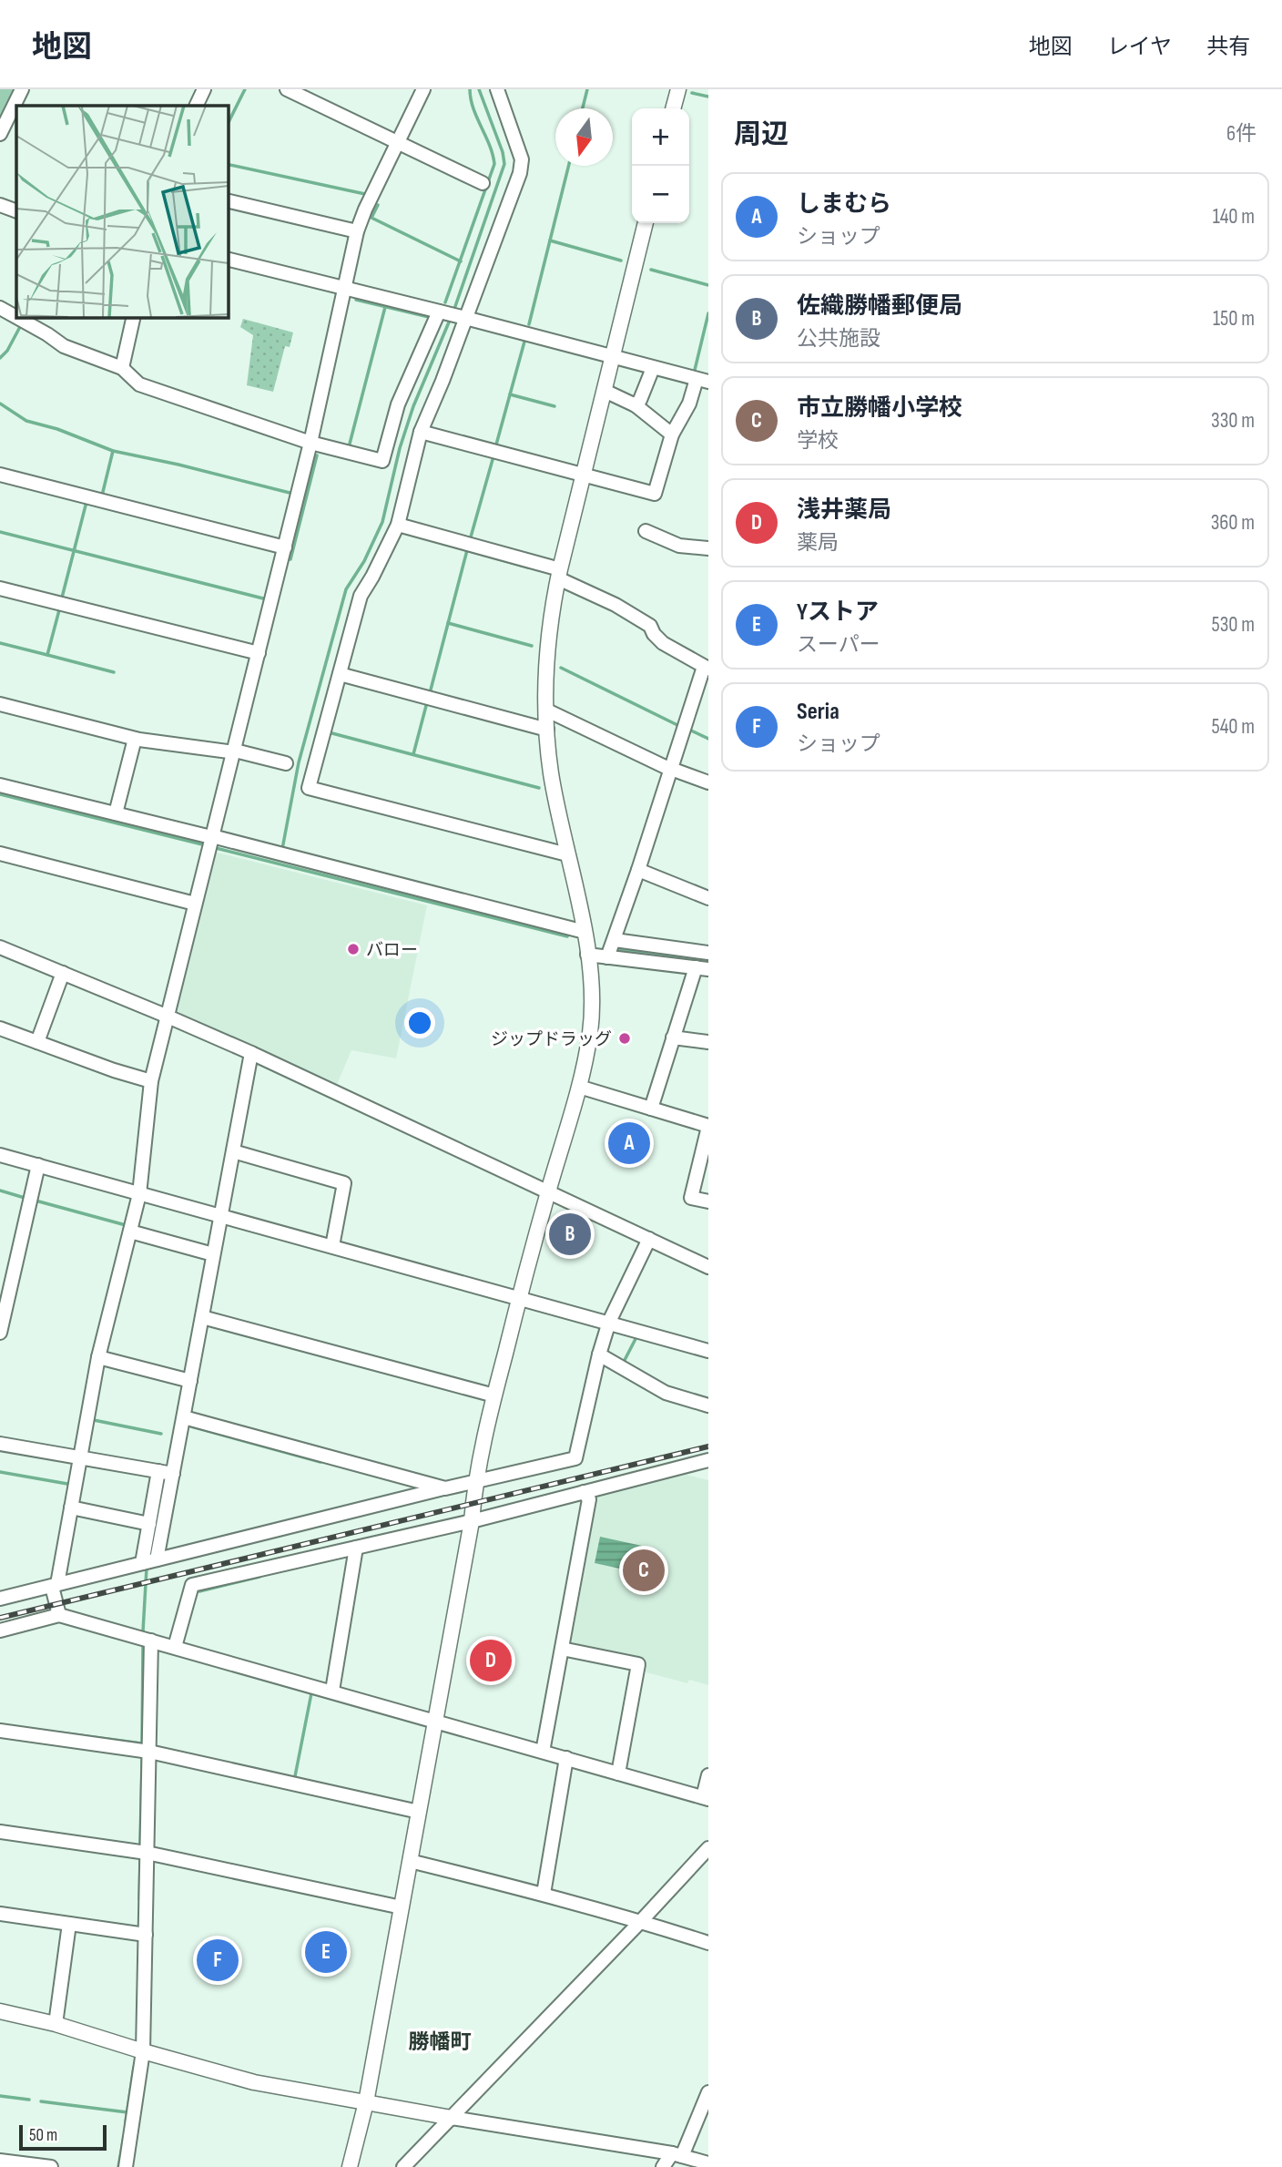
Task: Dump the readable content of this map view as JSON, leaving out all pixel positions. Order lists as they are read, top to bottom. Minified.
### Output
{"districts":["勝幡町"],"places":["バロー","ジップドラッグ"],"scale_bar":"50 m","north":"bottom","page":{"header":"地図","nav":["地図","レイヤ","共有"],"heading":["周辺","6件"],"map_buttons":["+","−"],"list":[{"mark":"A","name":"しまむら","note":"ショップ","value":"140 m"},{"mark":"B","name":"佐織勝幡郵便局","note":"公共施設","value":"150 m"},{"mark":"C","name":"市立勝幡小学校","note":"学校","value":"330 m"},{"mark":"D","name":"浅井薬局","note":"薬局","value":"360 m"},{"mark":"E","name":"Yストア","note":"スーパー","value":"530 m"},{"mark":"F","name":"Seria","note":"ショップ","value":"540 m"}],"pins":["A","B","C","D","E","F"],"scale":"50 m"}}
